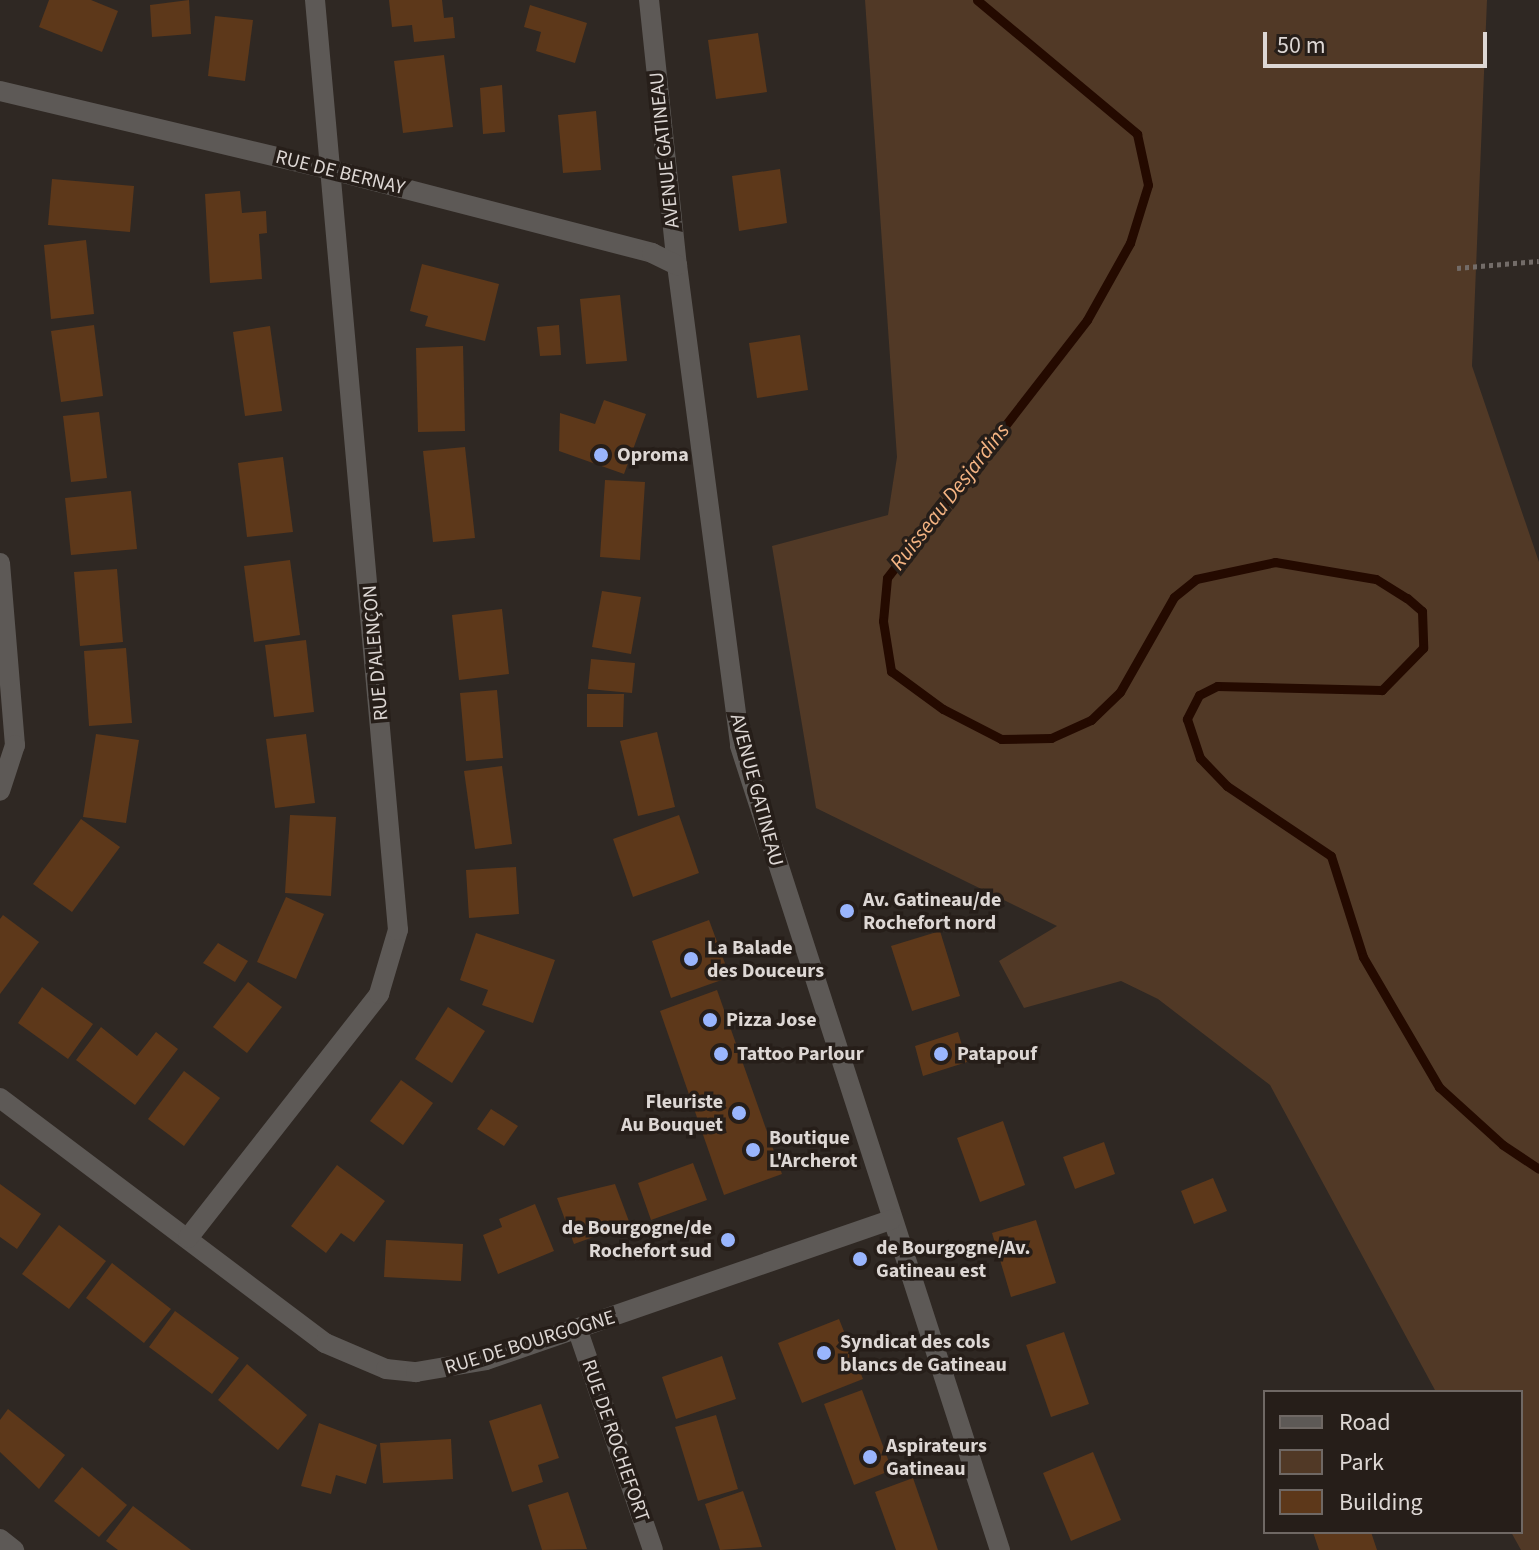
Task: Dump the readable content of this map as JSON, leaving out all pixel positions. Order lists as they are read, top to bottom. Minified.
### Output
{"streets":{"street":["AVENUE GATINEAU","RUE DE BERNAY","RUE D'ALENÇON","RUE DE BOURGOGNE","RUE DE ROCHEFORT"]},"crossings":[["AVENUE GATINEAU","RUE DE BERNAY"],["AVENUE GATINEAU","RUE DE BOURGOGNE"],["RUE DE BERNAY","RUE D'ALENÇON"],["RUE D'ALENÇON","RUE DE BOURGOGNE"],["RUE DE BOURGOGNE","RUE DE ROCHEFORT"]],"water":["Ruisseau Desjardins"],"places":["Oproma","Av. Gatineau/de Rochefort nord","La Balade des Douceurs","Pizza Jose","Tattoo Parlour","Patapouf","Fleuriste Au Bouquet","Boutique L'Archerot","de Bourgogne/de Rochefort sud","de Bourgogne/Av. Gatineau est","Syndicat des cols blancs de Gatineau","Aspirateurs Gatineau"],"legend":["Road","Park","Building"],"scale_bar":"50 m"}
